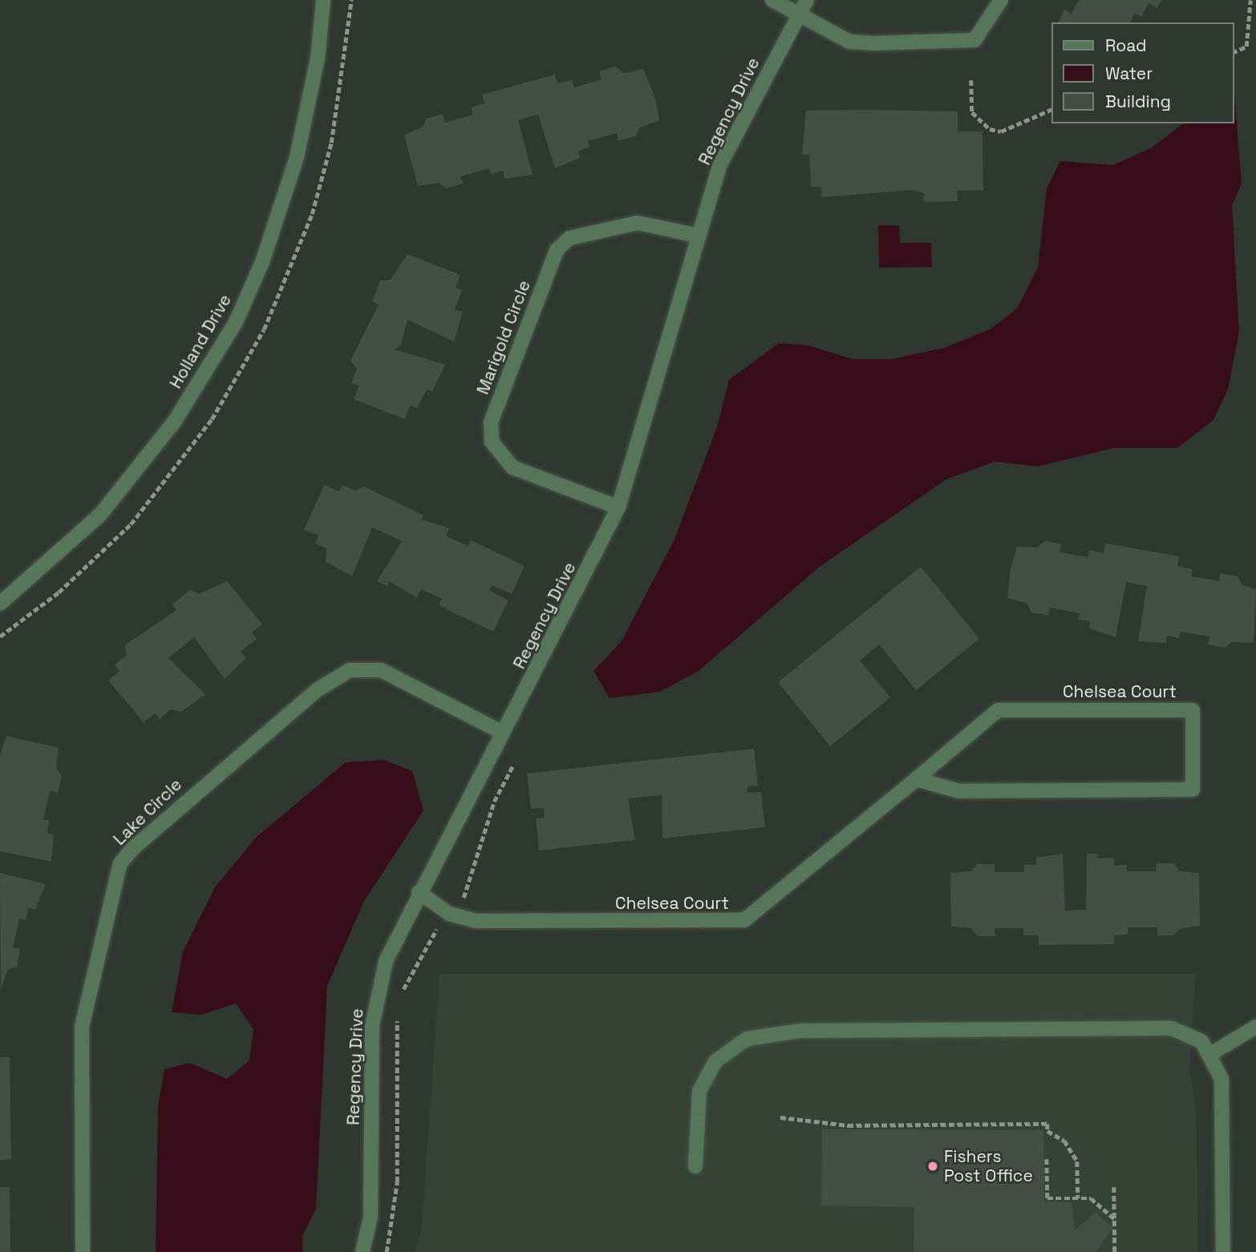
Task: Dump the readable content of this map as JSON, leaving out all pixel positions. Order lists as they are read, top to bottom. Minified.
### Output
{"streets":{"street":["Regency Drive","Marigold Circle","Holland Drive","Chelsea Court","Lake Circle"]},"crossings":[["Regency Drive","Marigold Circle"],["Regency Drive","Chelsea Court"],["Regency Drive","Lake Circle"]],"places":["Fishers Post Office"],"legend":["Road","Water","Building"]}
